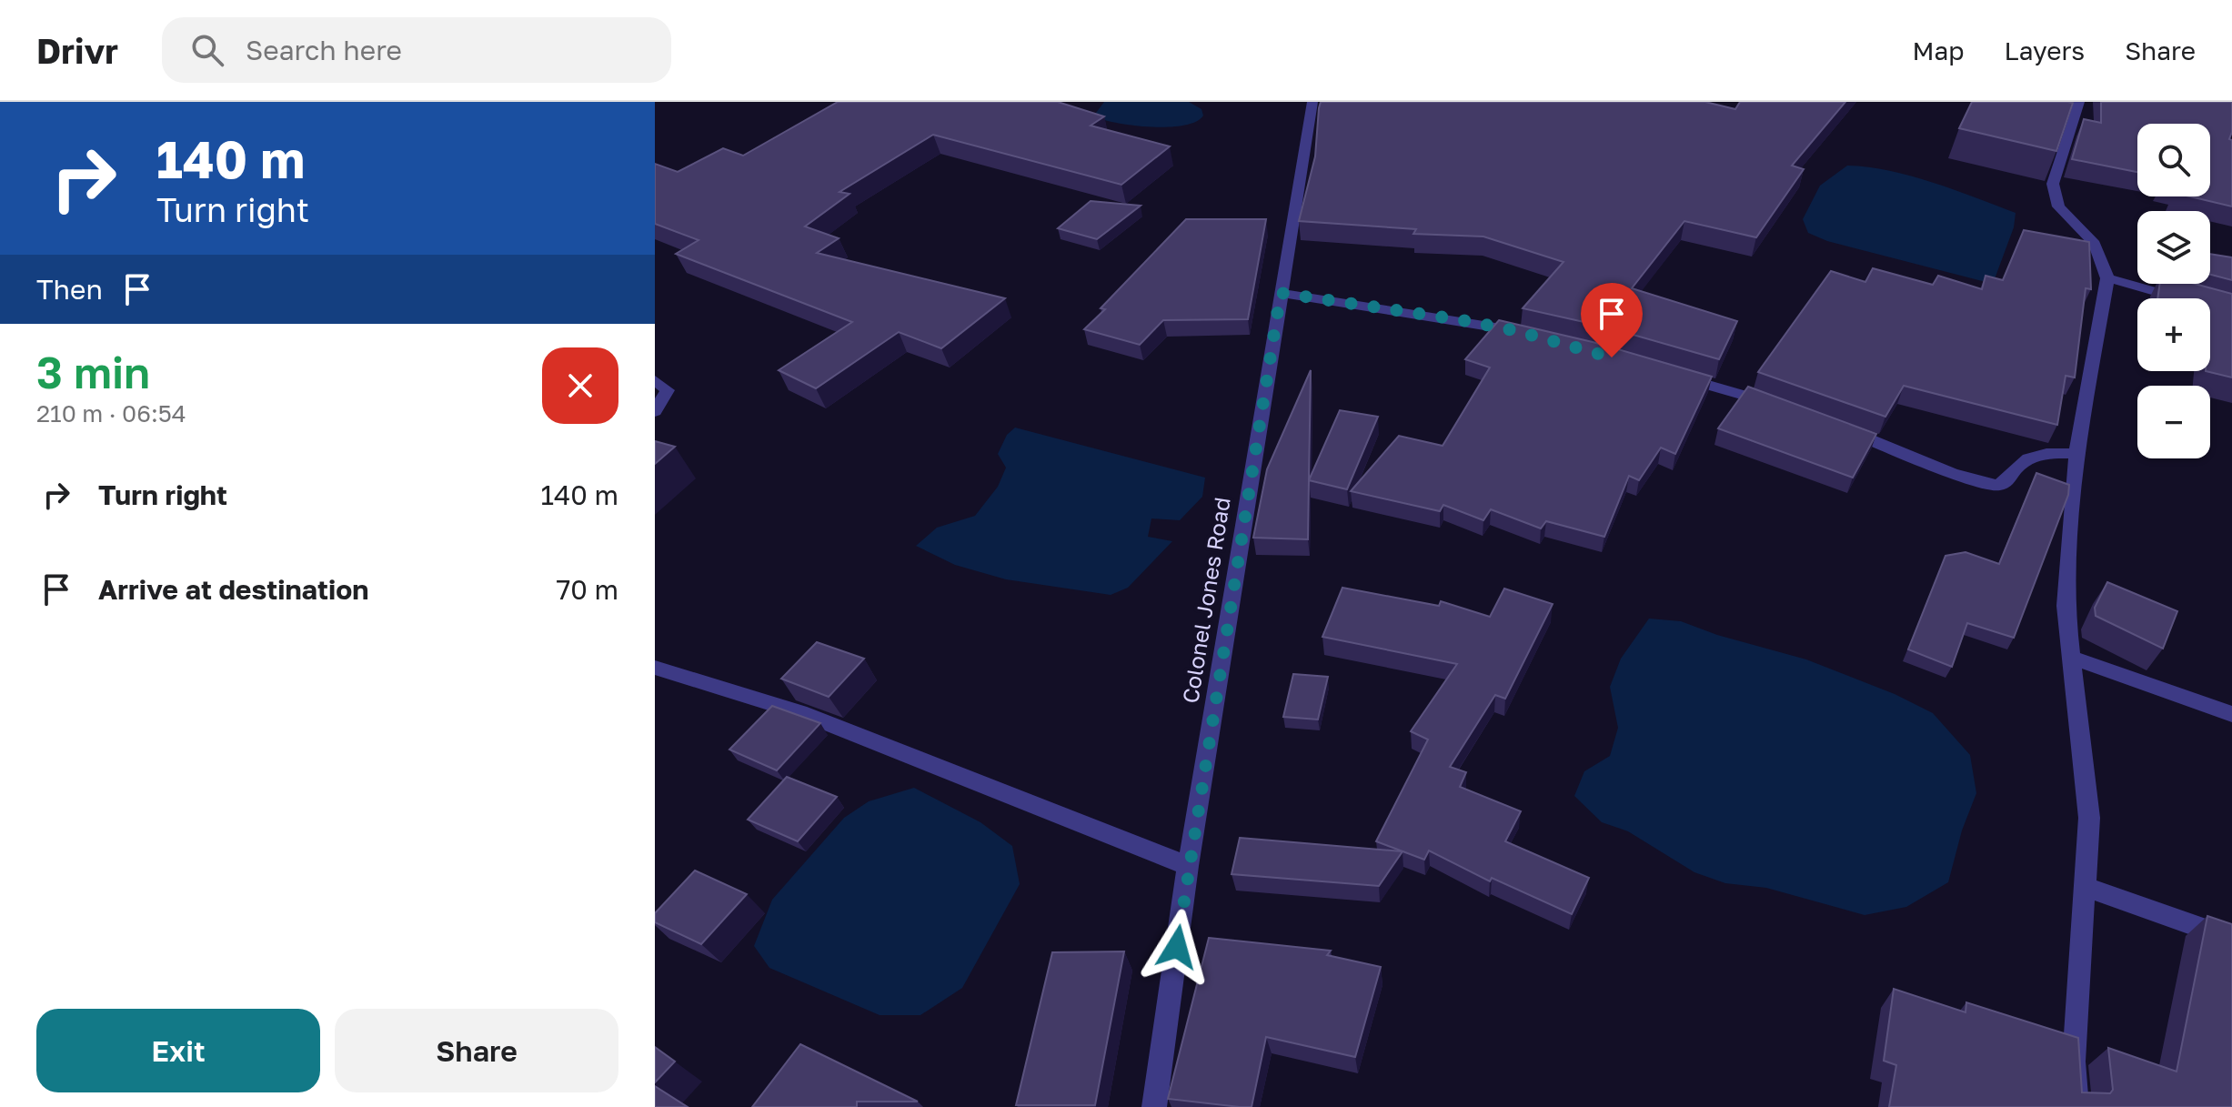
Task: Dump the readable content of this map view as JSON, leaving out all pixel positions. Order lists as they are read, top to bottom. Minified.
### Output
{"streets":{"street":["Colonel Jones Road"]},"page":{"header":"Drivr","search":"Search here","nav":["Map","Layers","Share"],"turn":["140 m","Turn right"],"map_buttons":["+","−"],"then":"Then","heading":["3 min","210 m · 06:54"],"list":[{"name":"Turn right","value":"140 m"},{"name":"Arrive at destination","value":"70 m"}],"buttons":["Exit","Share"]}}
